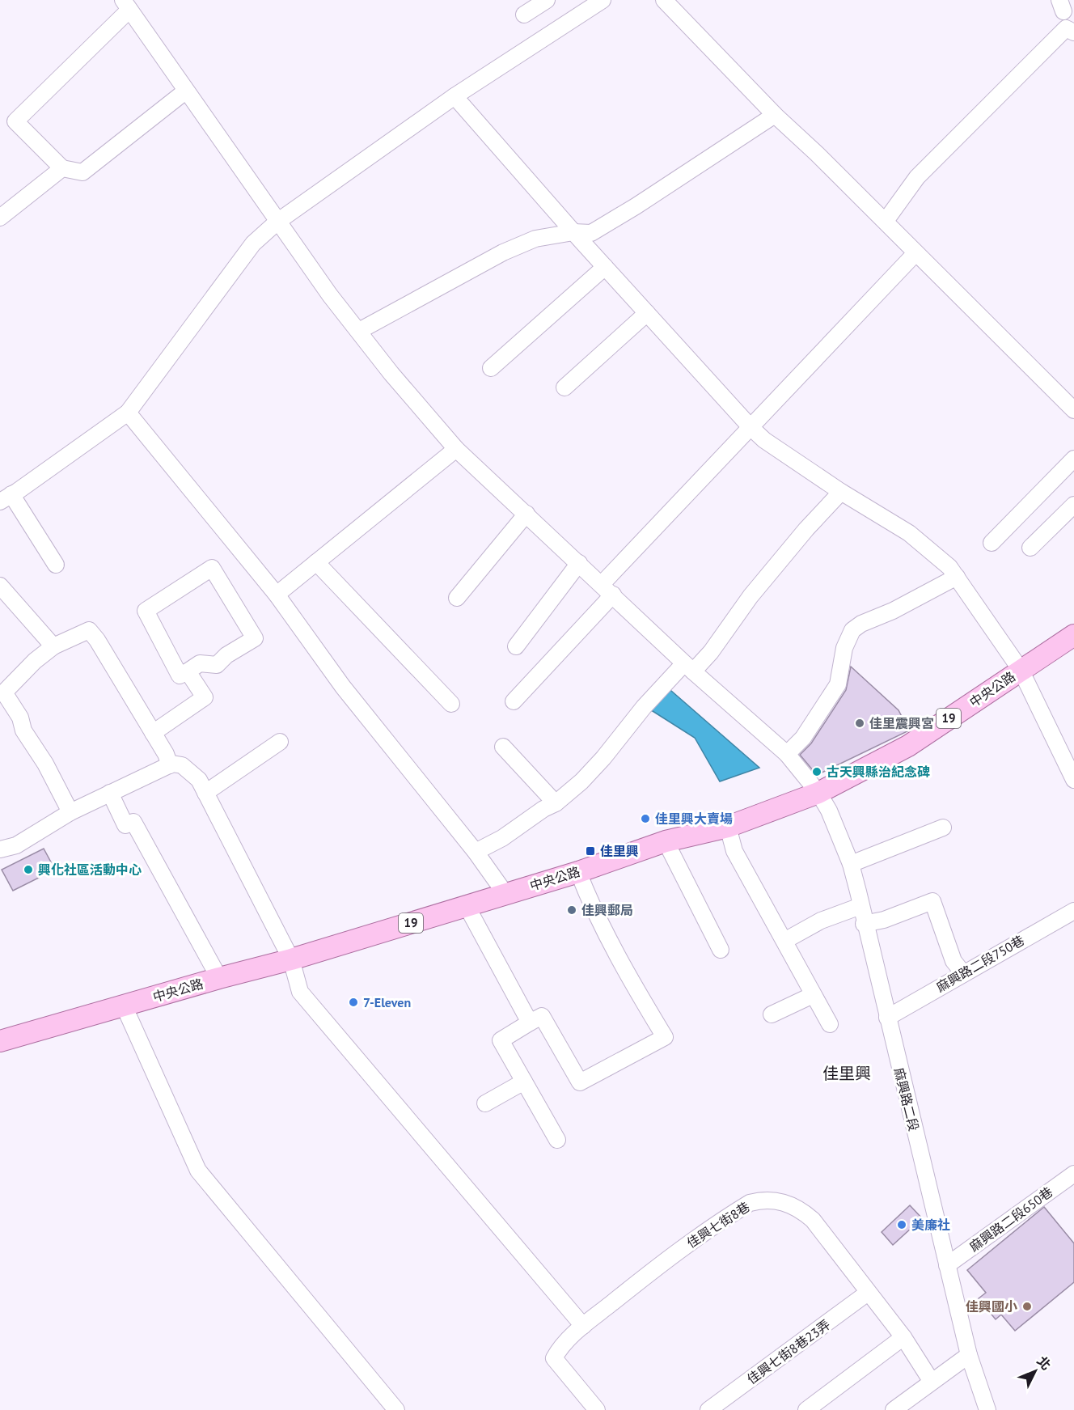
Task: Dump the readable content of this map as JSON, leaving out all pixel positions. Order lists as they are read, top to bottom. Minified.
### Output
{"streets":{"main road":["中央公路","19"],"street":["麻興路二段750巷","麻興路二段","麻興路二段650巷","佳興七街8巷","佳興七街8巷23弄"]},"crossings":[["中央公路","麻興路二段"],["麻興路二段750巷","麻興路二段"],["麻興路二段","麻興路二段650巷"],["佳興七街8巷","佳興七街8巷23弄"]],"districts":["佳里興"],"places":{"other":["佳里震興宮","古天興縣治紀念碑","佳里興大賣場","興化社區活動中心","佳興郵局","7-Eleven","美廉社","佳興國小"],"transit":["佳里興"]},"north":"top right"}
